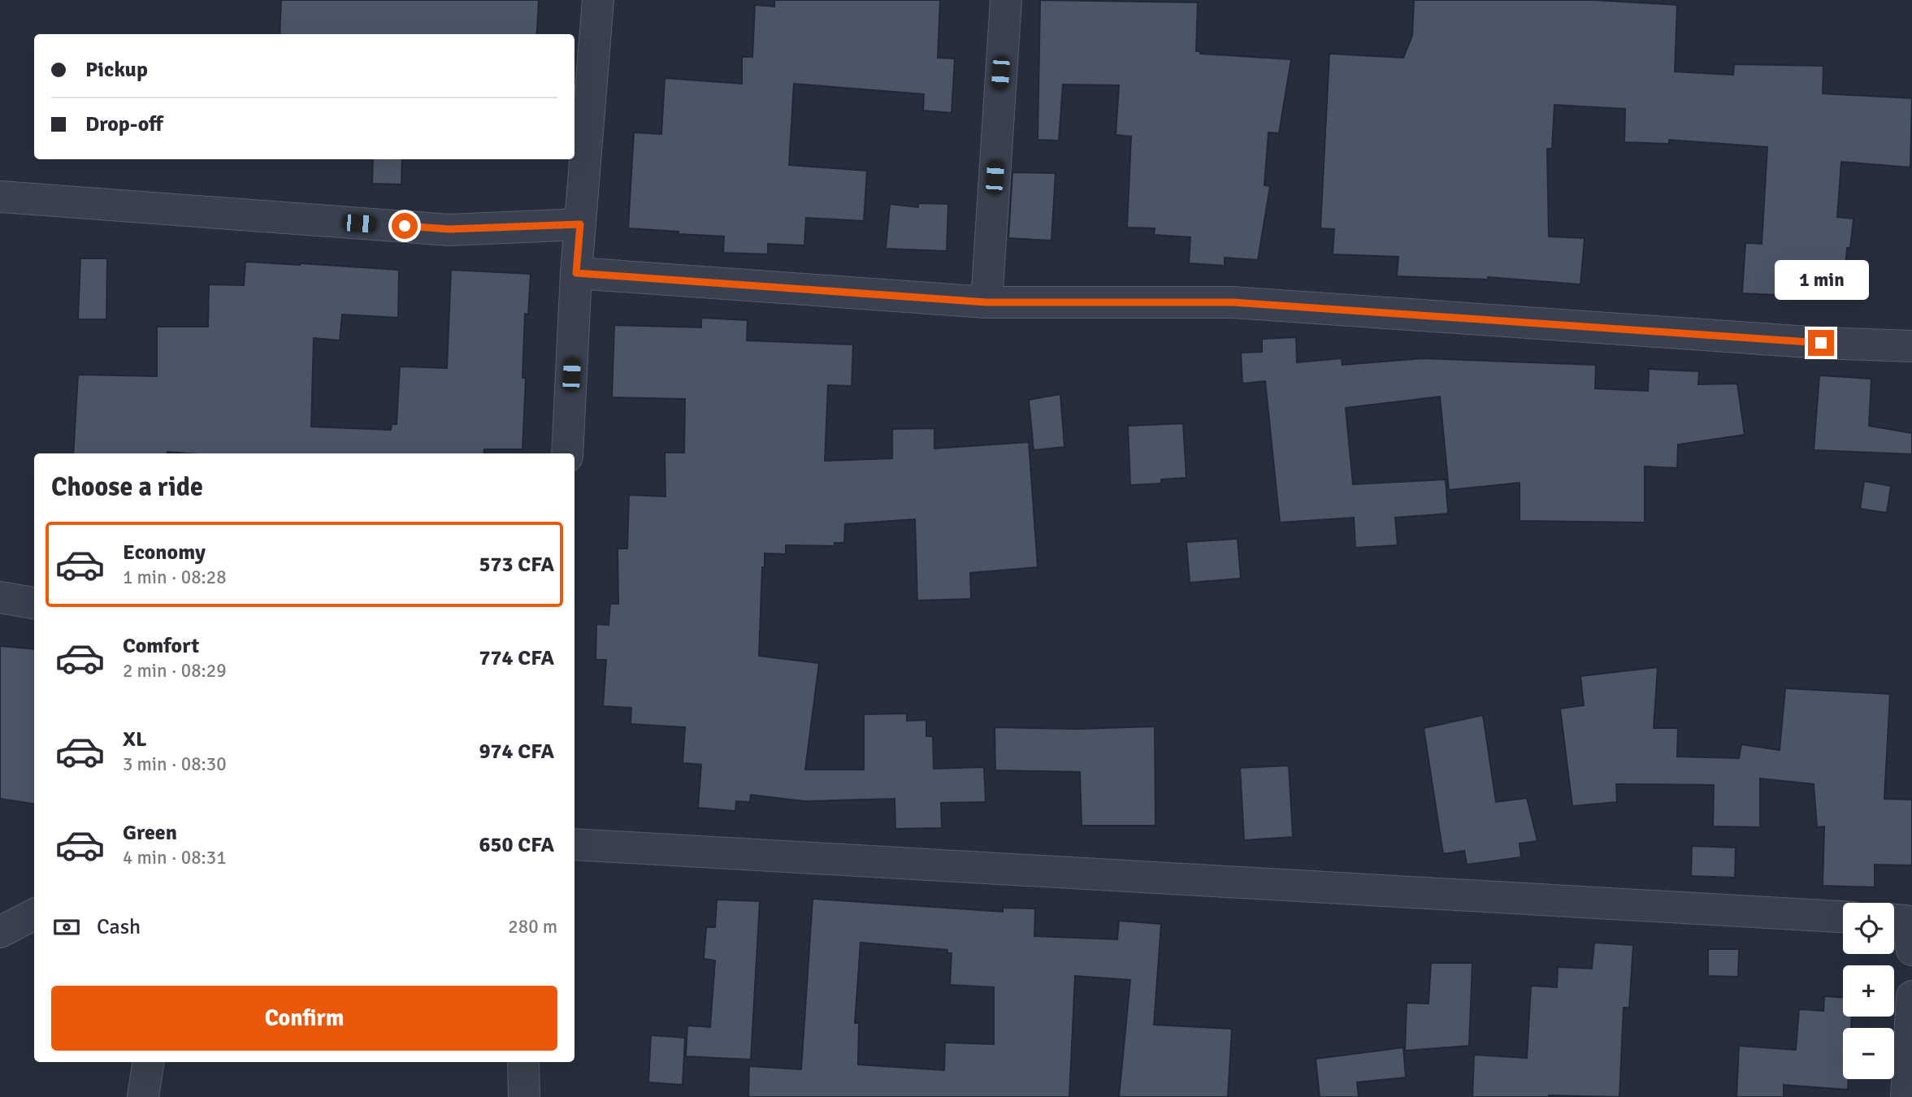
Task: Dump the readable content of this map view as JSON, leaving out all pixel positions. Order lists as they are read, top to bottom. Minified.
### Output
{"page":{"banner":["Pickup","Drop-off"],"bubble":"1 min","heading":"Choose a ride","list":[{"name":"Economy","note":"1 min · 08:28","value":"573 CFA"},{"name":"Comfort","note":"2 min · 08:29","value":"774 CFA"},{"name":"XL","note":"3 min · 08:30","value":"974 CFA"},{"name":"Green","note":"4 min · 08:31","value":"650 CFA"}],"pay":["Cash","280 m"],"map_buttons":["+","−"],"buttons":"Confirm"}}
